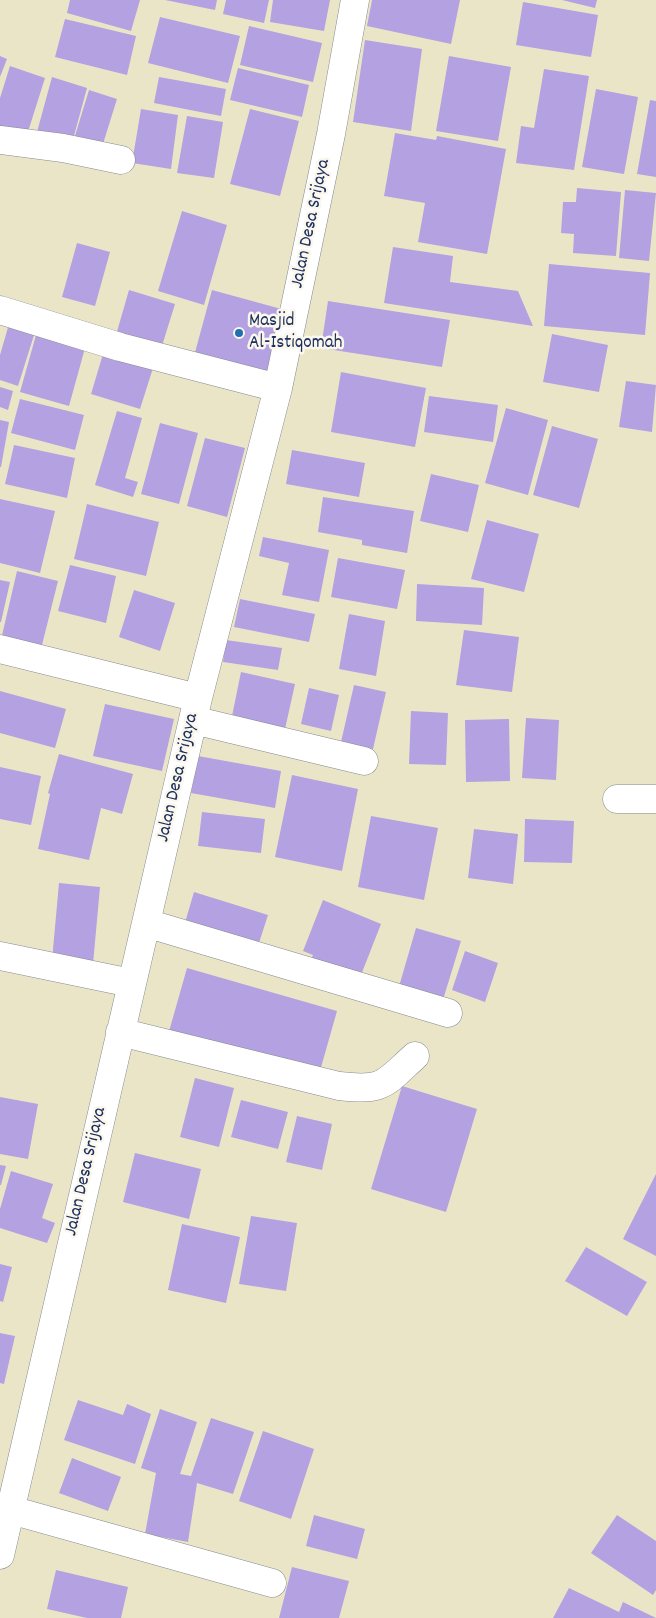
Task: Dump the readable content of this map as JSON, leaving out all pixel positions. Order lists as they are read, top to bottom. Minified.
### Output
{"streets":{"street":["Jalan Desa Srijaya"]},"places":["Masjid Al-Istiqomah"]}
